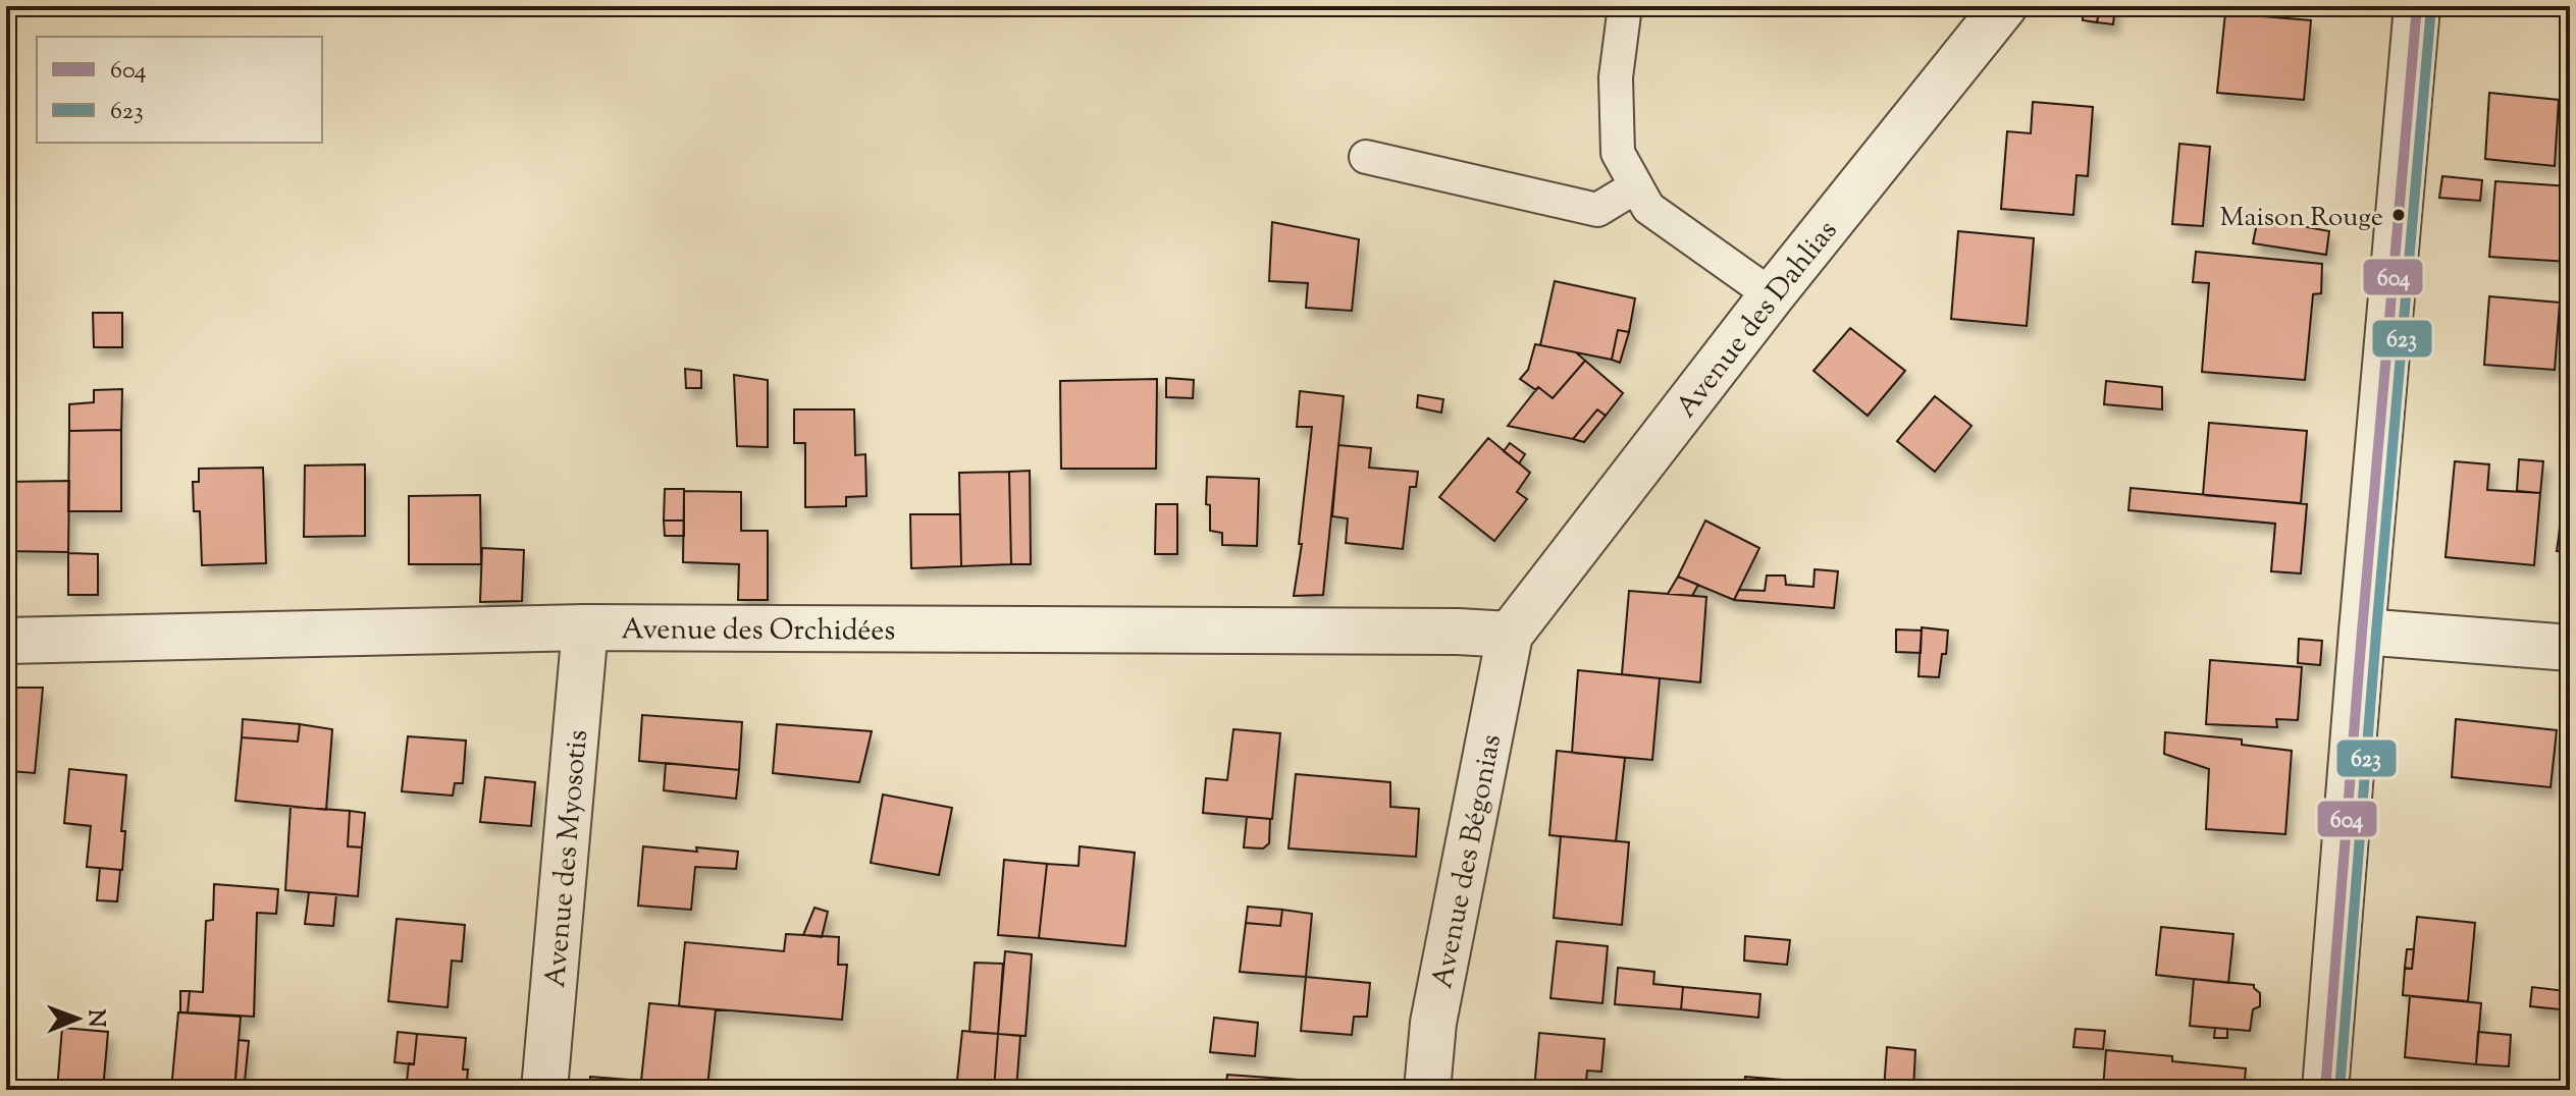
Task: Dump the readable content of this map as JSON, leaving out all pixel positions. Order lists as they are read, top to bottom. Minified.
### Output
{"streets":{"street":["Avenue des Dahlias","Avenue des Orchidées","Avenue des Myosotis","Avenue des Bégonias"]},"crossings":[["Avenue des Dahlias","Avenue des Orchidées"],["Avenue des Dahlias","Avenue des Bégonias"],["Avenue des Orchidées","Avenue des Myosotis"],["Avenue des Orchidées","Avenue des Bégonias"]],"places":["Maison Rouge"],"lines":["transit line 604","transit line 623"],"legend":["604","623"],"north":"right"}
